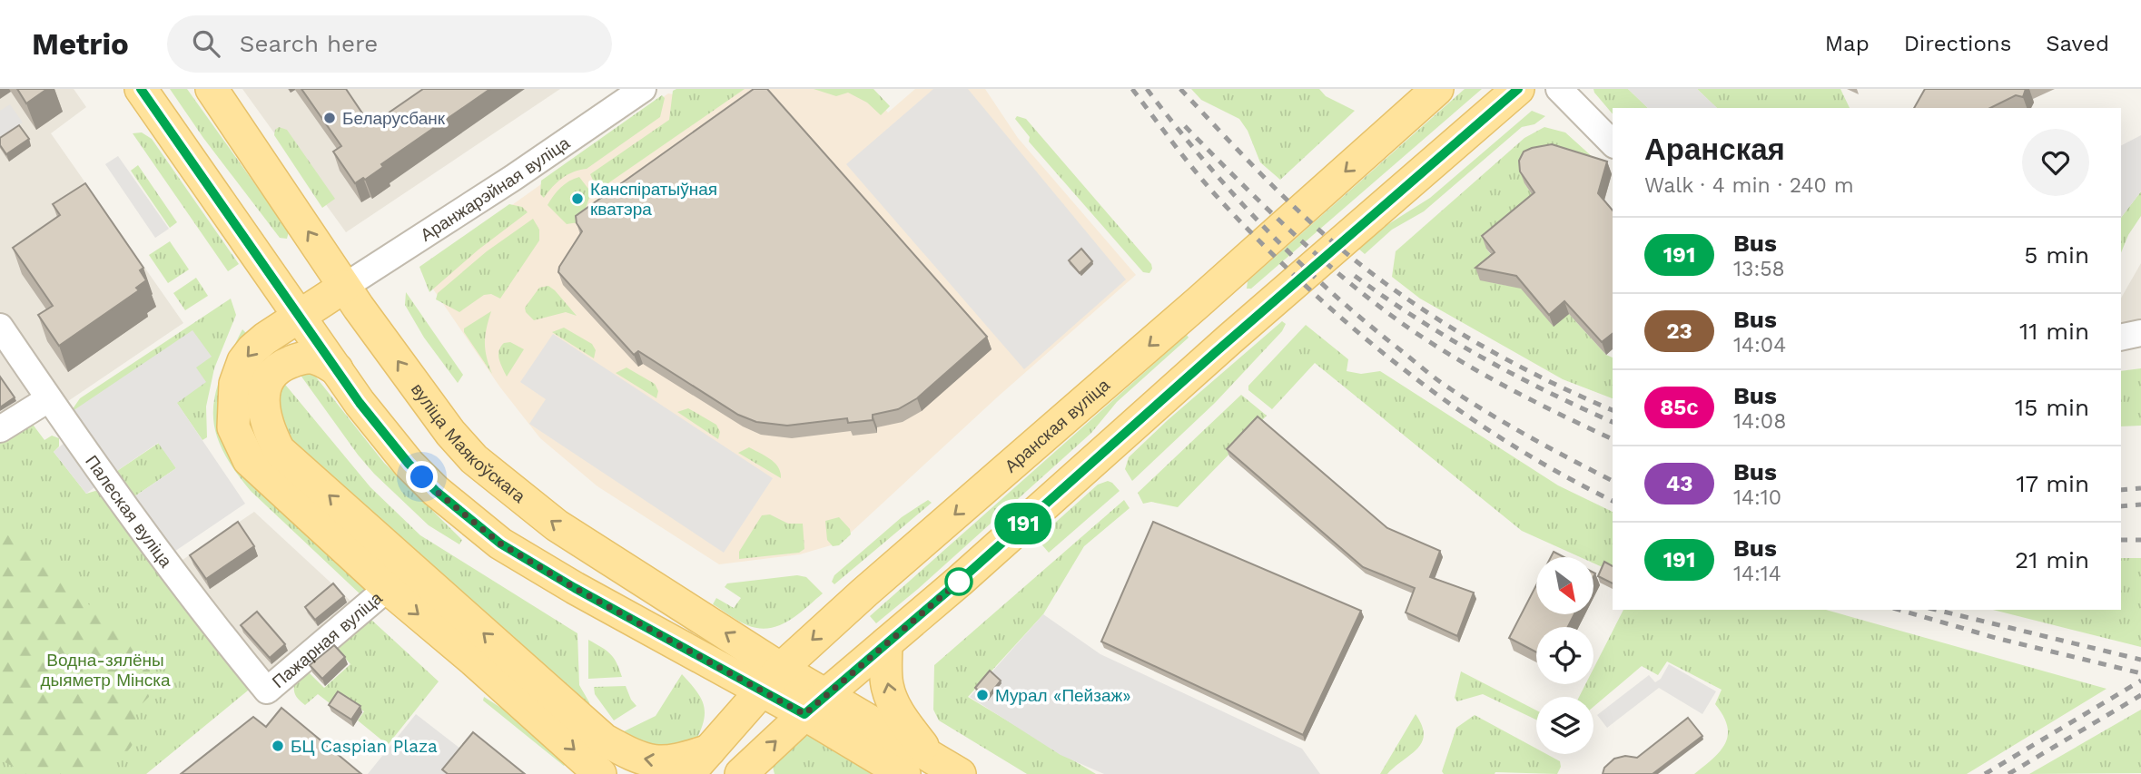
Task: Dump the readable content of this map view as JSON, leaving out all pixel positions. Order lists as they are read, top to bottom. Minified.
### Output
{"streets":{"main road":["Аранская вуліца","вуліца Маякоўскага"],"street":["Аранжарэйная вуліца","Палеская вуліца","Пажарная вуліца"]},"crossings":[["Аранжарэйная вуліца","вуліца Маякоўскага"],["Аранская вуліца","вуліца Маякоўскага"],["Палеская вуліца","Пажарная вуліца"]],"parks":["Водна-зялёны дыяметр Мінска"],"places":["Беларусбанк","Канспіратыўная кватэра","Мурал «Пейзаж»","БЦ Caspian Plaza"],"lines":["bus line 191"],"north":"bottom right","page":{"header":"Metrio","search":"Search here","nav":["Map","Directions","Saved"],"on_map":"191","heading":["Аранская","Walk · 4 min · 240 m"],"list":[{"mark":"191","name":"Bus","note":"13:58","value":"5 min"},{"mark":"23","name":"Bus","note":"14:04","value":"11 min"},{"mark":"85с","name":"Bus","note":"14:08","value":"15 min"},{"mark":"43","name":"Bus","note":"14:10","value":"17 min"},{"mark":"191","name":"Bus","note":"14:14","value":"21 min"}]}}
